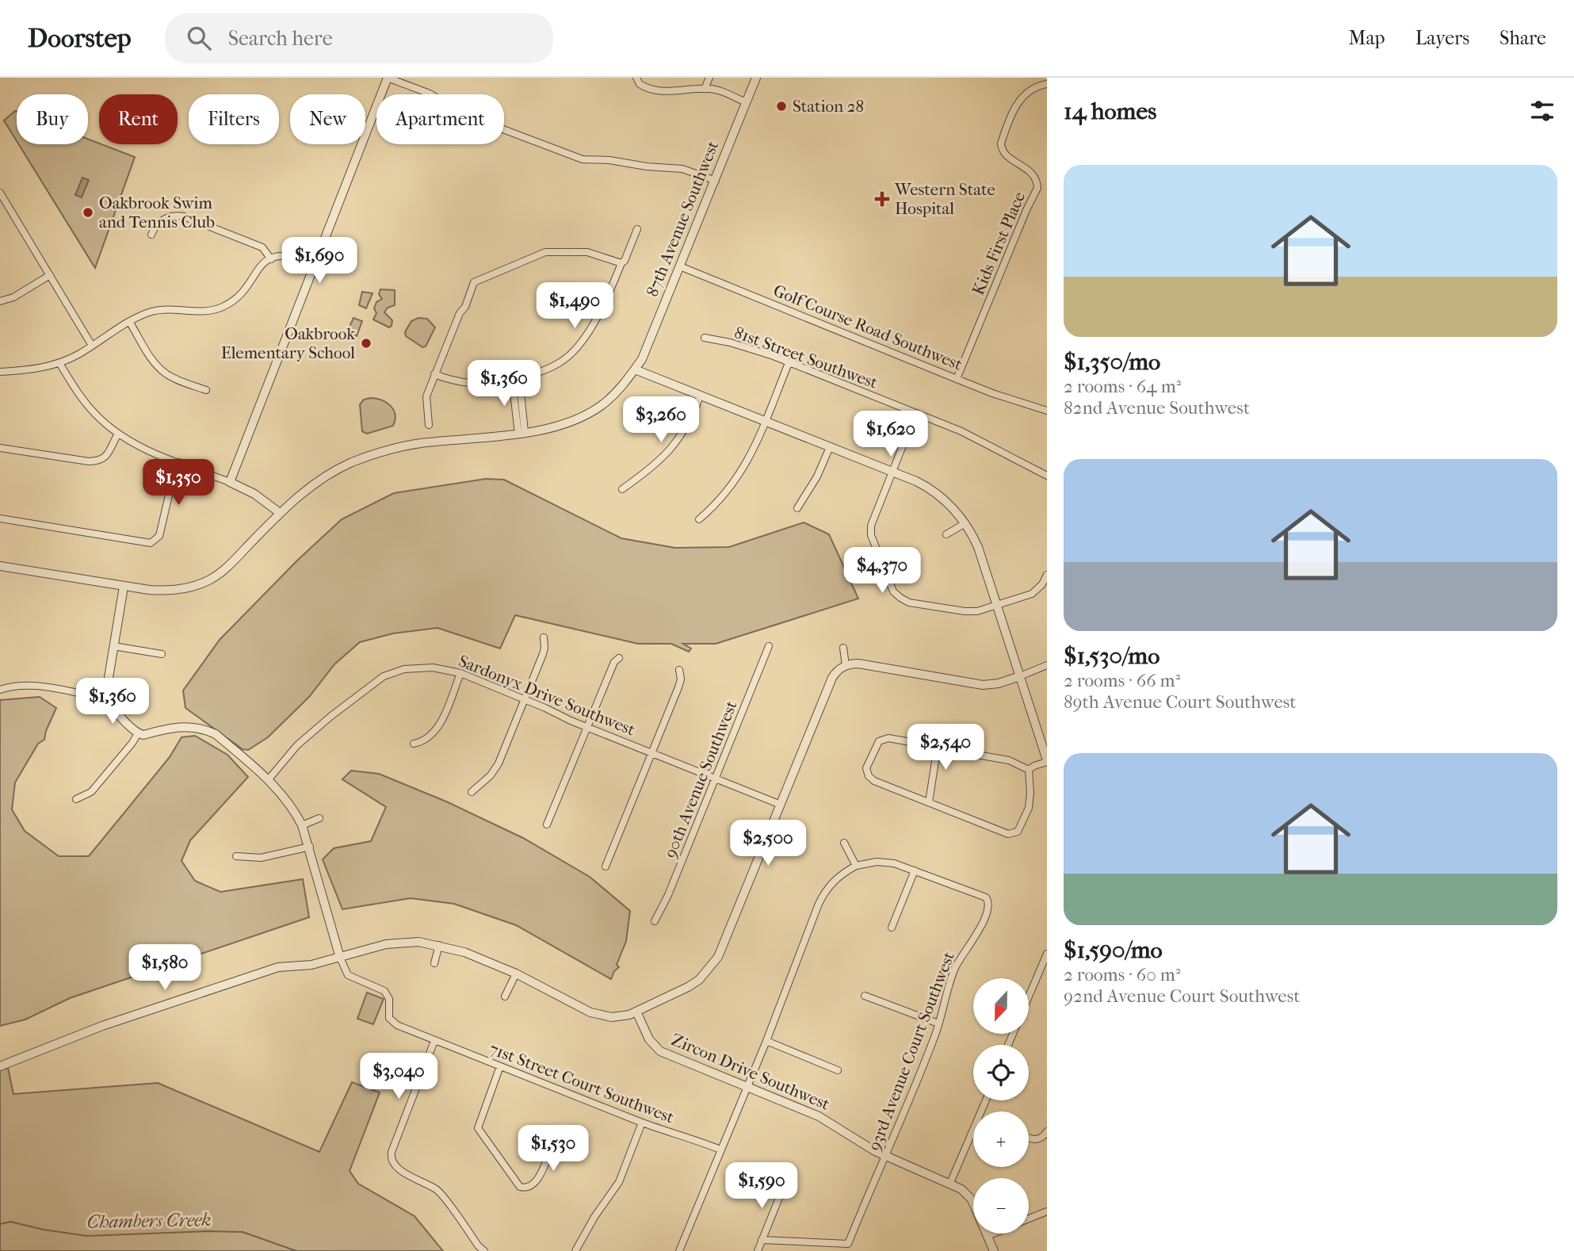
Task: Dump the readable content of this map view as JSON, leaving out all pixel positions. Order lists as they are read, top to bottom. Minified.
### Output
{"streets":{"street":["87th Avenue Southwest","Kids First Place","Golf Course Road Southwest","81st Street Southwest","Sardonyx Drive Southwest","90th Avenue Southwest","93rd Avenue Court Southwest","Zircon Drive Southwest","71st Street Court Southwest"]},"crossings":[["87th Avenue Southwest","Golf Course Road Southwest"],["Kids First Place","Golf Course Road Southwest"],["Sardonyx Drive Southwest","90th Avenue Southwest"],["93rd Avenue Court Southwest","Zircon Drive Southwest"]],"water":["Chambers Creek"],"places":{"other":["Station 28","Oakbrook Swim and Tennis Club","Oakbrook Elementary School"],"health":["Western State Hospital"]},"north":"bottom","page":{"header":"Doorstep","search":"Search here","nav":["Map","Layers","Share"],"heading":"14 homes","chip":["Buy","Rent","Filters","New","Apartment"],"list":[{"name":"$1,350/mo","note":"2 rooms · 64 m² · 82nd Avenue Southwest"},{"name":"$1,530/mo","note":"2 rooms · 66 m² · 89th Avenue Court Southwest"},{"name":"$1,590/mo","note":"2 rooms · 60 m² · 92nd Avenue Court Southwest"}],"price":["$1,690","$1,490","$1,360","$3,260","$1,620","$1,350","$4,370","$1,360","$2,540","$2,500","$1,580","$3,040","$1,530","$1,590"],"map_buttons":["+","−"]}}
